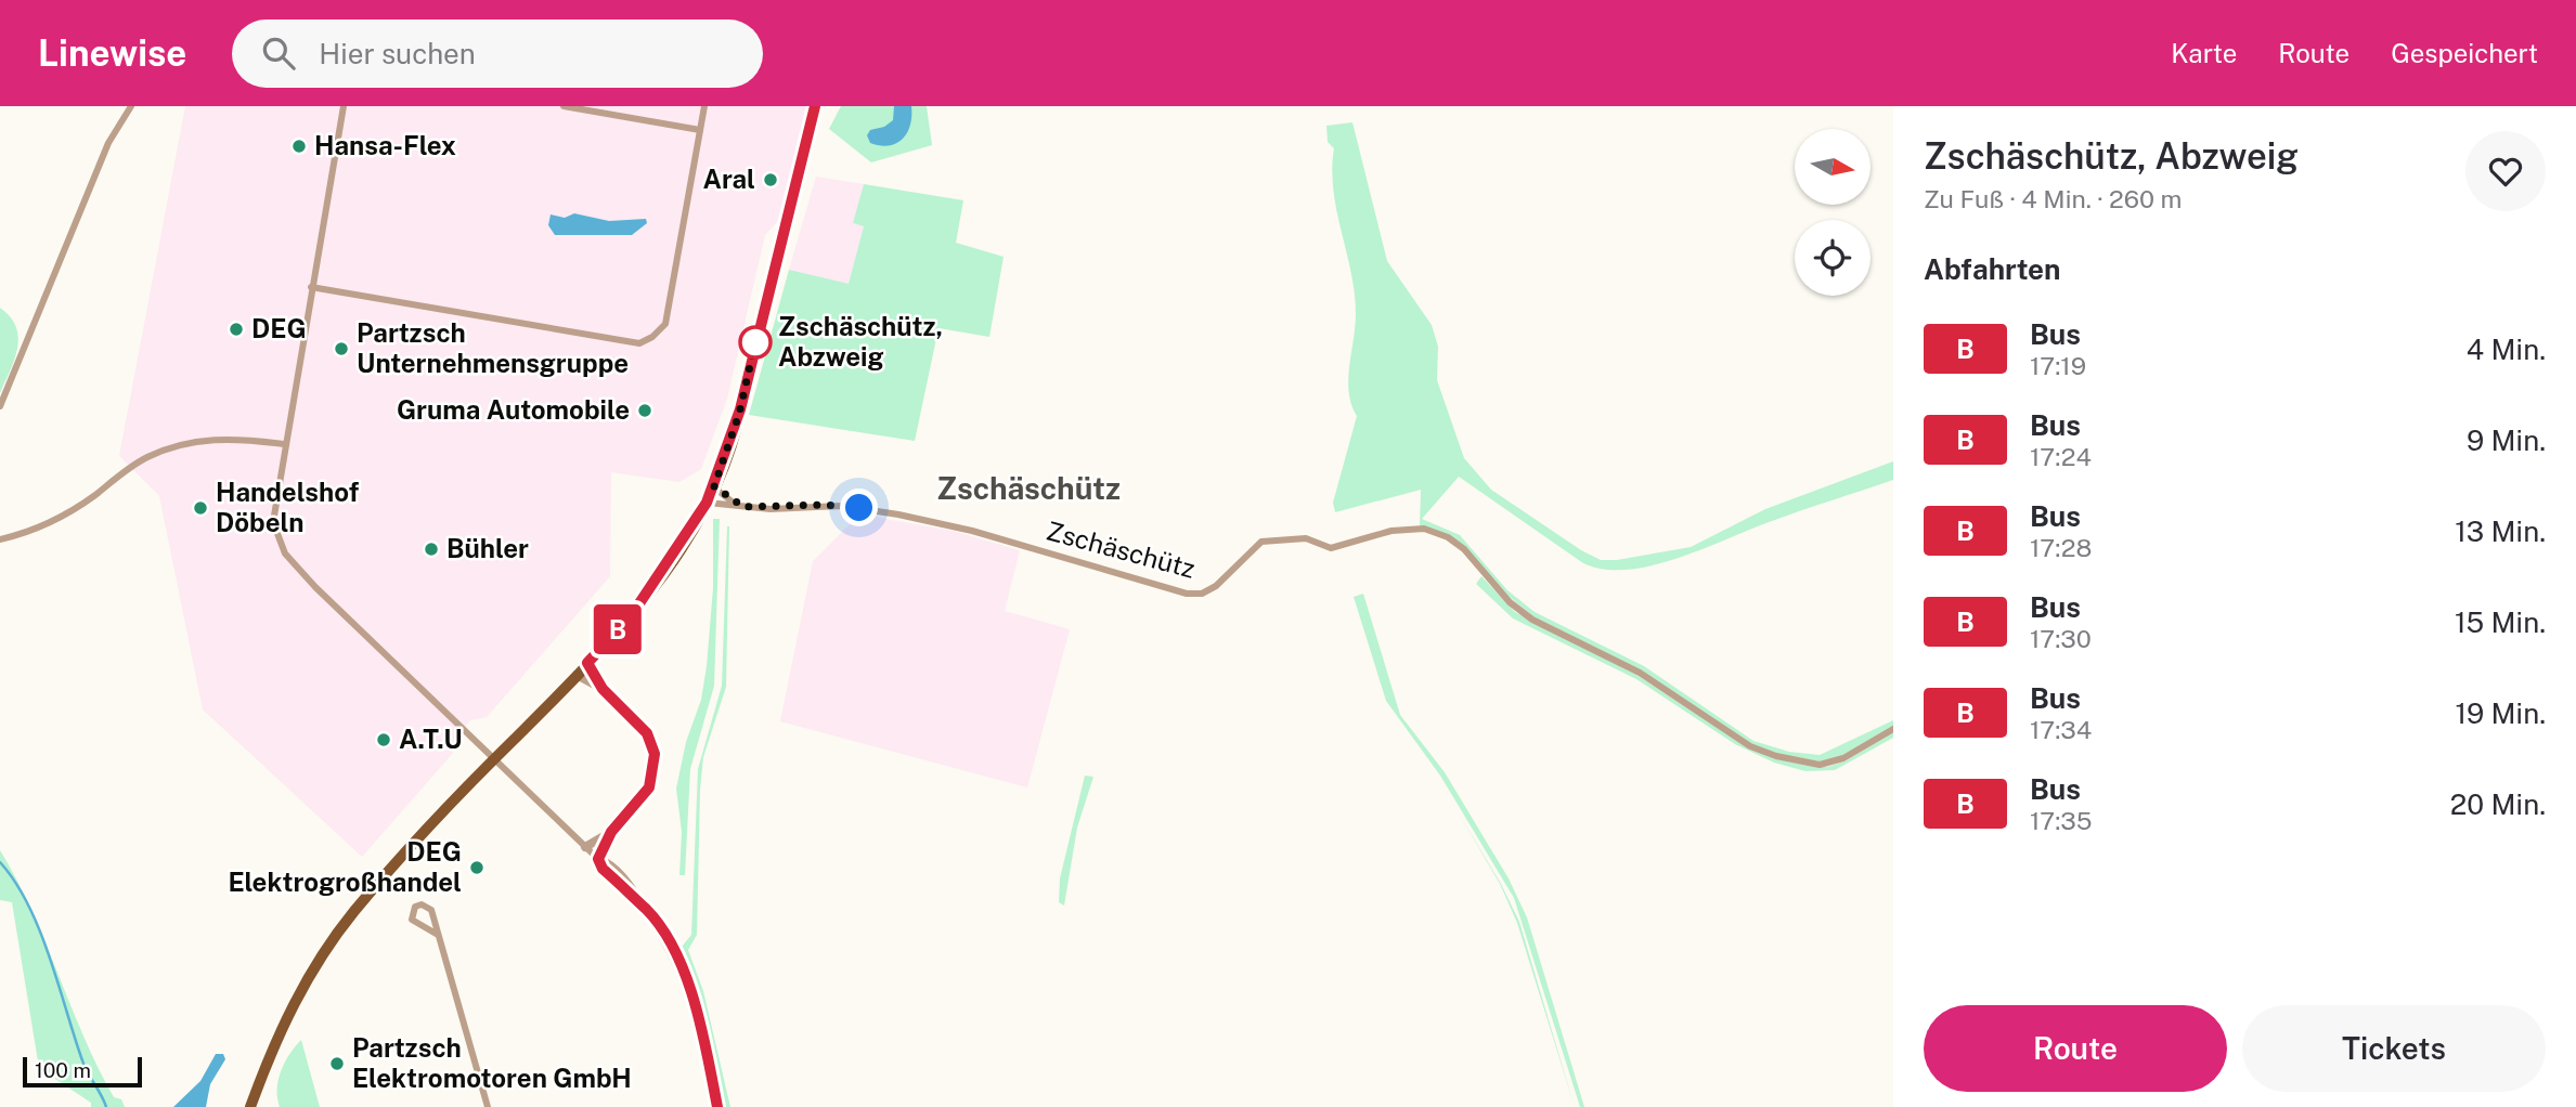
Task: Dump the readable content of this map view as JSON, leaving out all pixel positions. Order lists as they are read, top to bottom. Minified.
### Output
{"streets":{"street":["Zschäschütz"]},"districts":["Zschäschütz"],"places":["Hansa-Flex","Aral","DEG","Zschäschütz, Abzweig","Partzsch Unternehmensgruppe","Gruma Automobile","Handelshof Döbeln","Bühler","A.T.U","DEG Elektrogroßhandel","Partzsch Elektromotoren GmbH"],"lines":["bus line B"],"scale_bar":"100 m","north":"right","page":{"header":"Linewise","search":"Hier suchen","nav":["Karte","Route","Gespeichert"],"on_map":"B","heading":[["Zschäschütz, Abzweig","Zu Fuß · 4 Min. · 260 m"],"Abfahrten"],"list":[{"mark":"B","name":"Bus","note":"17:19","value":"4 Min."},{"mark":"B","name":"Bus","note":"17:24","value":"9 Min."},{"mark":"B","name":"Bus","note":"17:28","value":"13 Min."},{"mark":"B","name":"Bus","note":"17:30","value":"15 Min."},{"mark":"B","name":"Bus","note":"17:34","value":"19 Min."},{"mark":"B","name":"Bus","note":"17:35","value":"20 Min."}],"buttons":["Route","Tickets"],"scale":"100 m"}}
